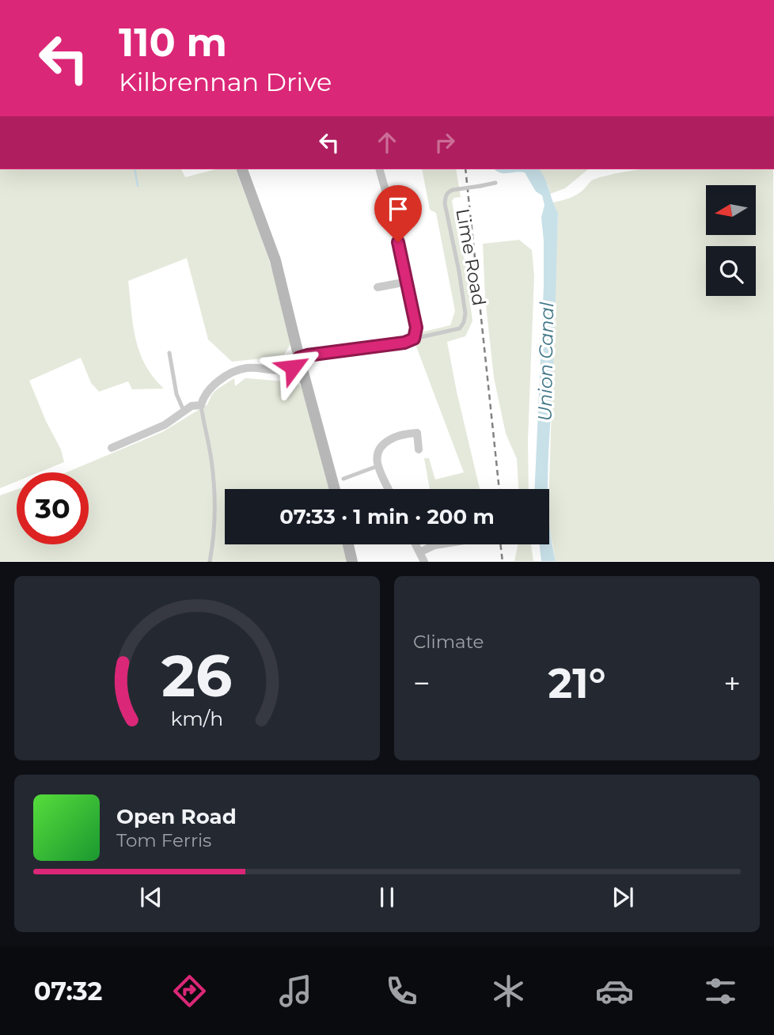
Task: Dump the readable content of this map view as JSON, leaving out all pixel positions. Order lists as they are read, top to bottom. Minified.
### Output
{"streets":{"lane":["Lime Road"]},"water":["Union Canal"],"north":"left","page":{"turn":["110 m","Kilbrennan Drive"],"limit":"30","trip":"07:33 · 1 min · 200 m","tile":"Climate","heat":["−","21°","+"],"song":["Open Road","Tom Ferris"],"tabs":"07:32","gauge":["26","km/h"]}}
